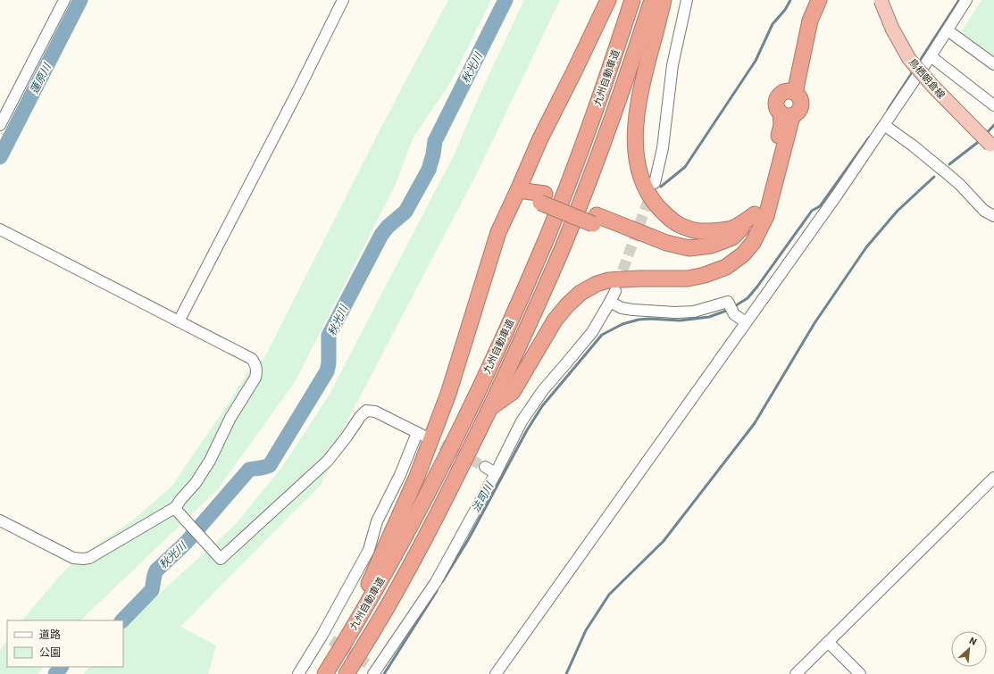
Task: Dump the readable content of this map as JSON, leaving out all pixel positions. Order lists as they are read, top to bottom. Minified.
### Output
{"streets":{"highway":["九州自動車道"],"main road":["鳥栖朝倉線"]},"water":["秋光川","蓮原川","法司川"],"legend":["道路","公園"],"north":"top right"}
